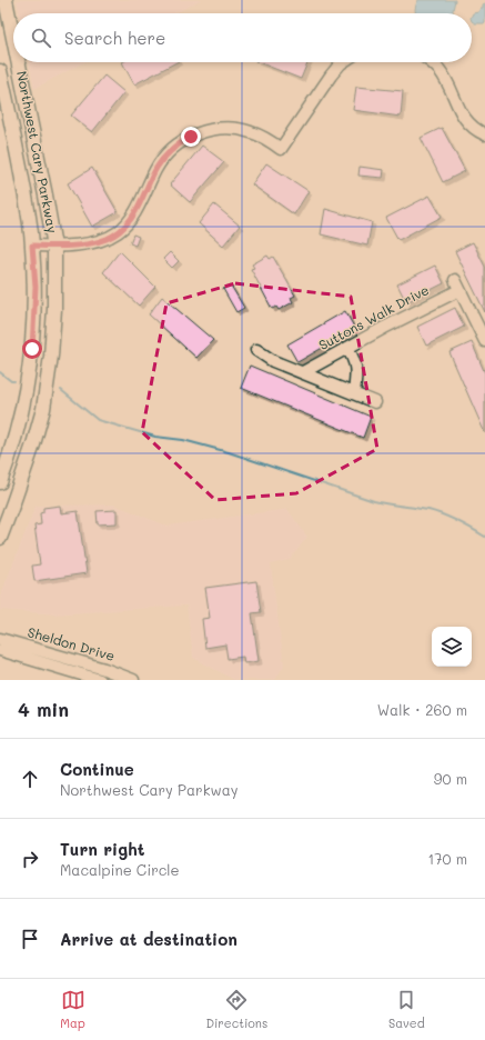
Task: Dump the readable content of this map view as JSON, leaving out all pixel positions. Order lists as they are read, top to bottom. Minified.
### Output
{"streets":{"main road":["Northwest Cary Parkway"],"street":["Suttons Walk Drive","Sheldon Drive"]},"page":{"search":"Search here","heading":["4 min","Walk · 260 m"],"list":[["Continue","Northwest Cary Parkway","90 m"],["Turn right","Macalpine Circle","170 m"],"Arrive at destination"],"nav":["Map","Directions","Saved"]}}
